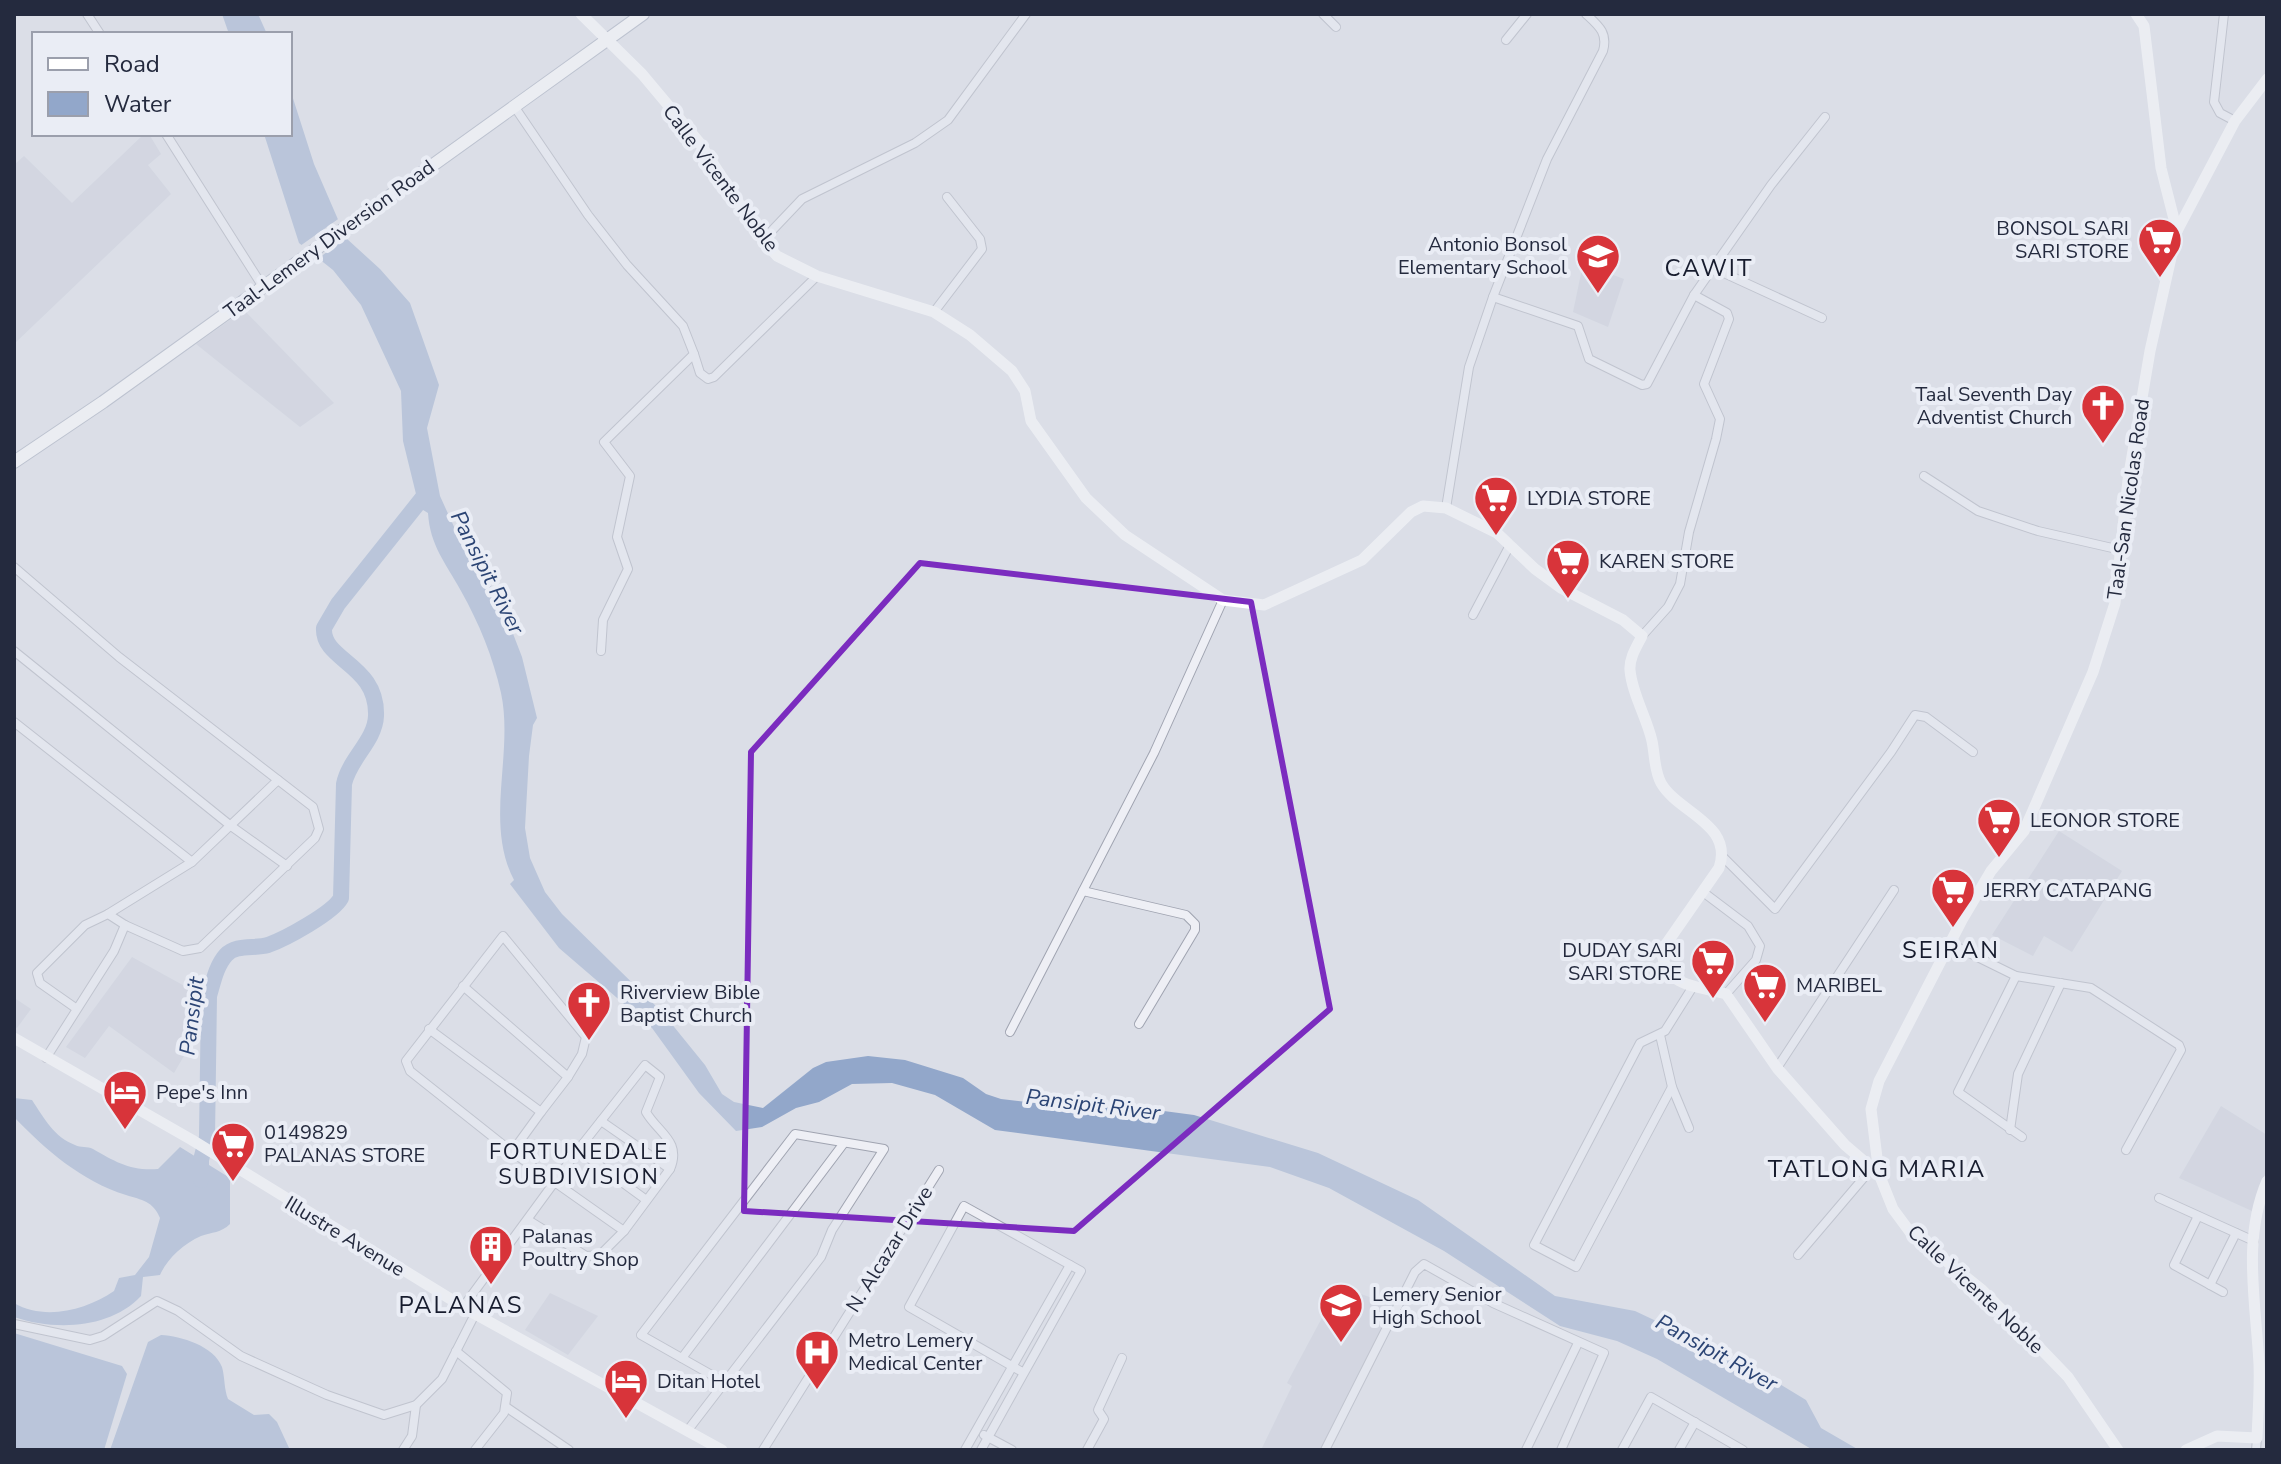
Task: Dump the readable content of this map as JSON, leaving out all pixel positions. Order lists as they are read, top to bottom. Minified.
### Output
{"streets":{"main road":["Taal-Lemery Diversion Road"],"street":["Calle Vicente Noble","Taal-San Nicolas Road","Illustre Avenue","N. Alcazar Drive"]},"crossings":[["Calle Vicente Noble","Taal-Lemery Diversion Road"],["Calle Vicente Noble","Taal-San Nicolas Road"]],"districts":["CAWIT","SEIRAN","FORTUNEDALE SUBDIVISION","TATLONG MARIA","PALANAS"],"water":["Pansipit River","Pansipit"],"places":{"supermarket":["BONSOL SARI SARI STORE","LYDIA STORE","KAREN STORE","LEONOR STORE","JERRY CATAPANG","DUDAY SARI SARI STORE","MARIBEL","0149829 PALANAS STORE"],"school or university":["Antonio Bonsol Elementary School","Lemery Senior High School"],"church":["Taal Seventh Day Adventist Church","Riverview Bible Baptist Church"],"hotel":["Pepe's Inn","Ditan Hotel"],"building":["Palanas Poultry Shop"],"hospital":["Metro Lemery Medical Center"]},"legend":["Road","Water"]}
